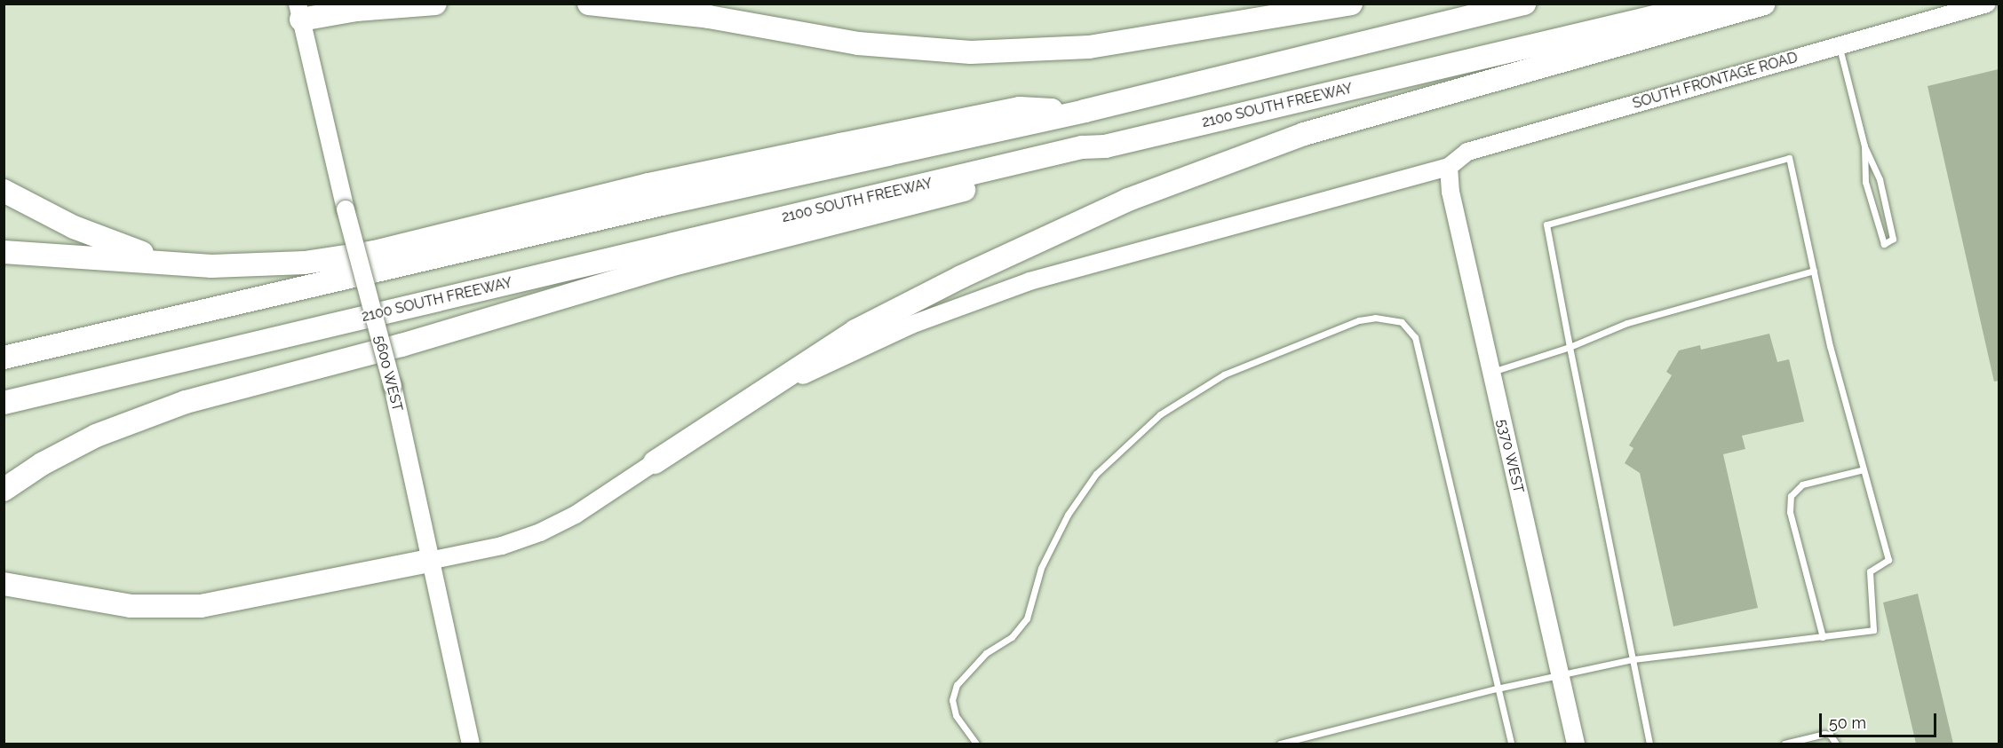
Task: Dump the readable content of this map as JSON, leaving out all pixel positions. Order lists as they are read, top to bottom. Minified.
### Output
{"streets":{"highway":["2100 SOUTH FREEWAY"],"street":["SOUTH FRONTAGE ROAD","5600 WEST","5370 WEST"]},"crossings":[["SOUTH FRONTAGE ROAD","5370 WEST"]],"scale_bar":"50 m"}
